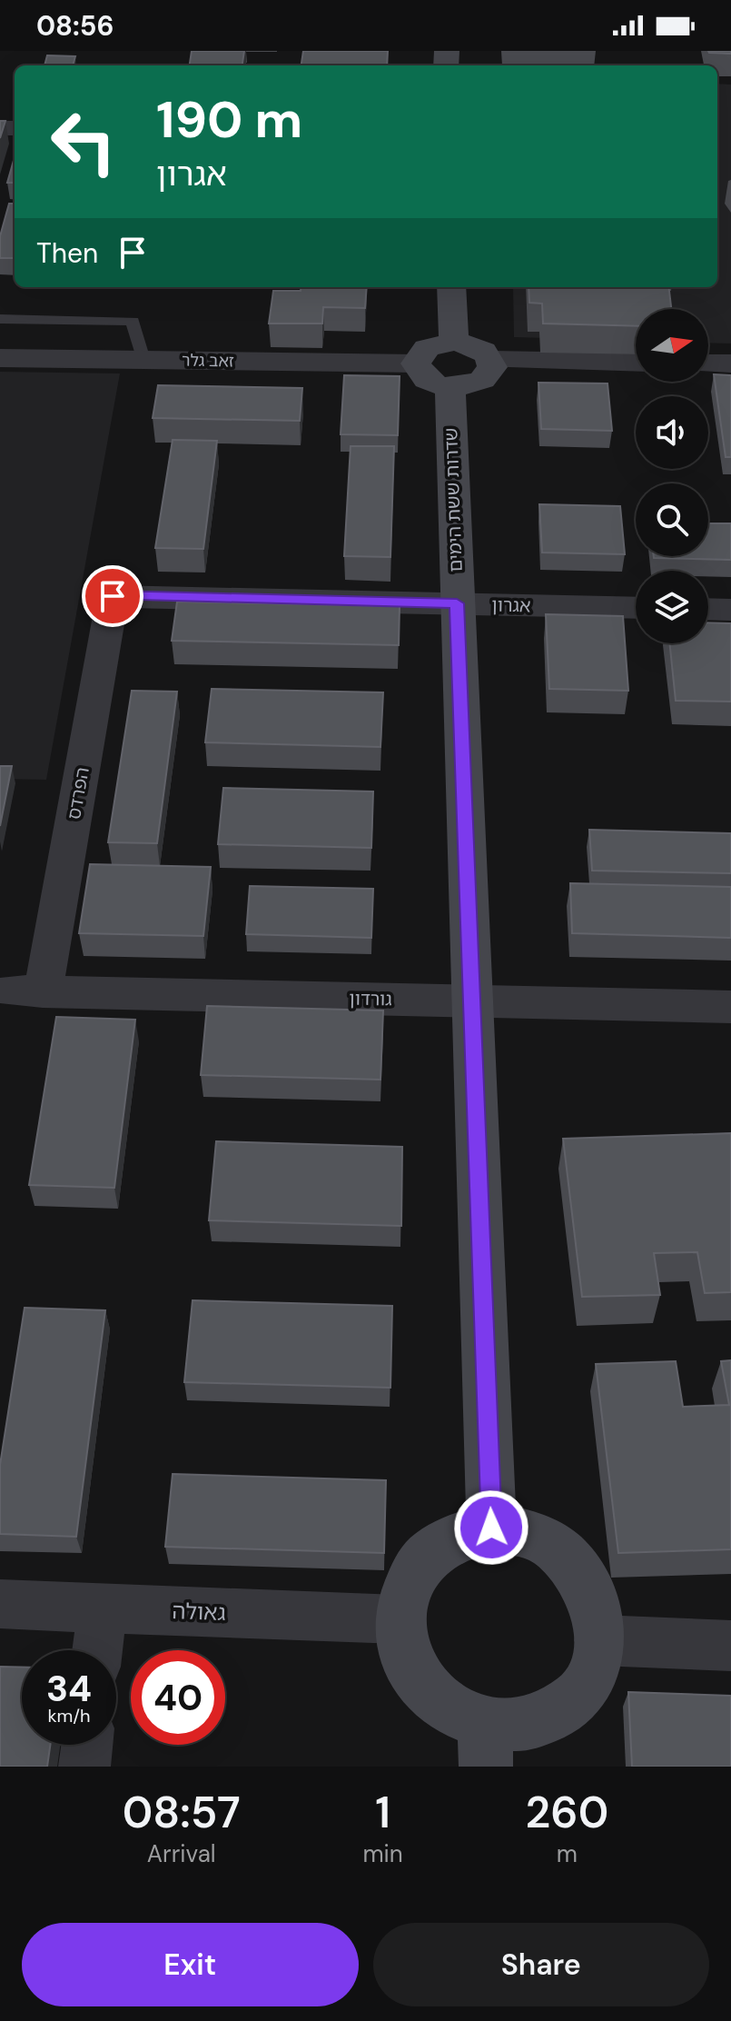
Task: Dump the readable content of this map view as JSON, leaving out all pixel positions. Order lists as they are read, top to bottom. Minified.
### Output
{"streets":{"street":["זאב גלר","שדרות ששת הימים","אגרון","הפרדס","גורדון","גאולה"]},"crossings":[["שדרות ששת הימים","אגרון"],["שדרות ששת הימים","גורדון"],["שדרות ששת הימים","גאולה"],["אגרון","הפרדס"],["הפרדס","גורדון"]],"north":"right","page":{"status":"08:56","turn":["190 m","אגרון"],"then":"Then","speed":"34 km/h","limit":"40","eta":["08:57","Arrival","1","min","260","m"],"buttons":["Exit","Share"]}}
